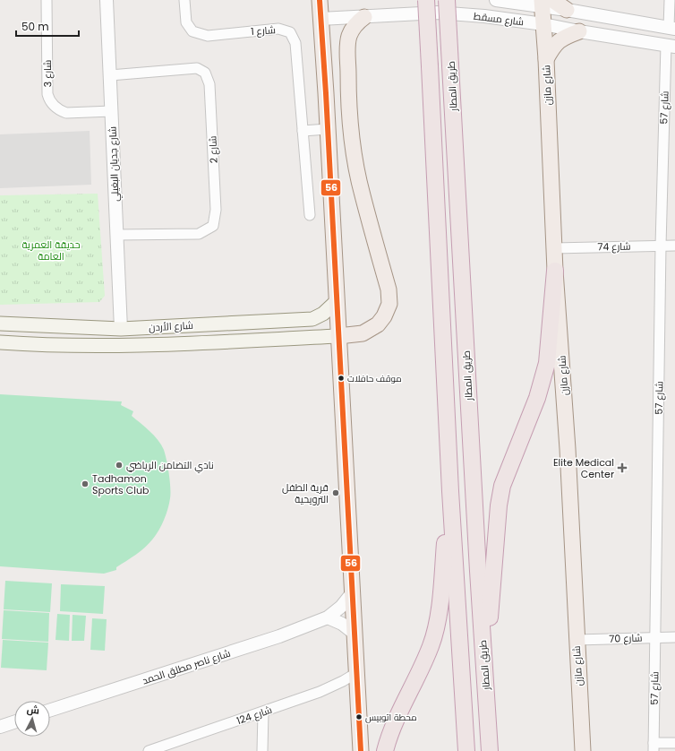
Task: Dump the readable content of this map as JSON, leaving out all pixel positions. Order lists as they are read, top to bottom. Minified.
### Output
{"streets":{"highway":["طريق المطار"],"main road":["شارع مازن","شارع الأردن"],"street":["شارع مسقط","شارع 1","شارع 3","شارع 57","شارع 2","شارع جديان البغيلي","شارع 74","شارع 70","شارع ناصر مطلق الحمد","شارع 124"]},"crossings":[["شارع مسقط","شارع مازن"],["شارع مسقط","شارع 57"],["شارع 3","شارع جديان البغيلي"],["شارع مازن","شارع 74"],["شارع مازن","شارع 70"],["شارع 57","شارع 74"],["شارع 57","شارع 70"],["شارع 2","شارع جديان البغيلي"],["شارع جديان البغيلي","شارع الأردن"]],"parks":["حديقة العمرية العامة"],"places":{"other":["موقف حافلات","نادي التضامن الرياضي","Tadhamon Sports Club","قرية الطفل الترويحية","محطة اتوبيس"],"health":["Elite Medical Center"]},"lines":["transit line 56"],"scale_bar":"50 m","north":"top"}
